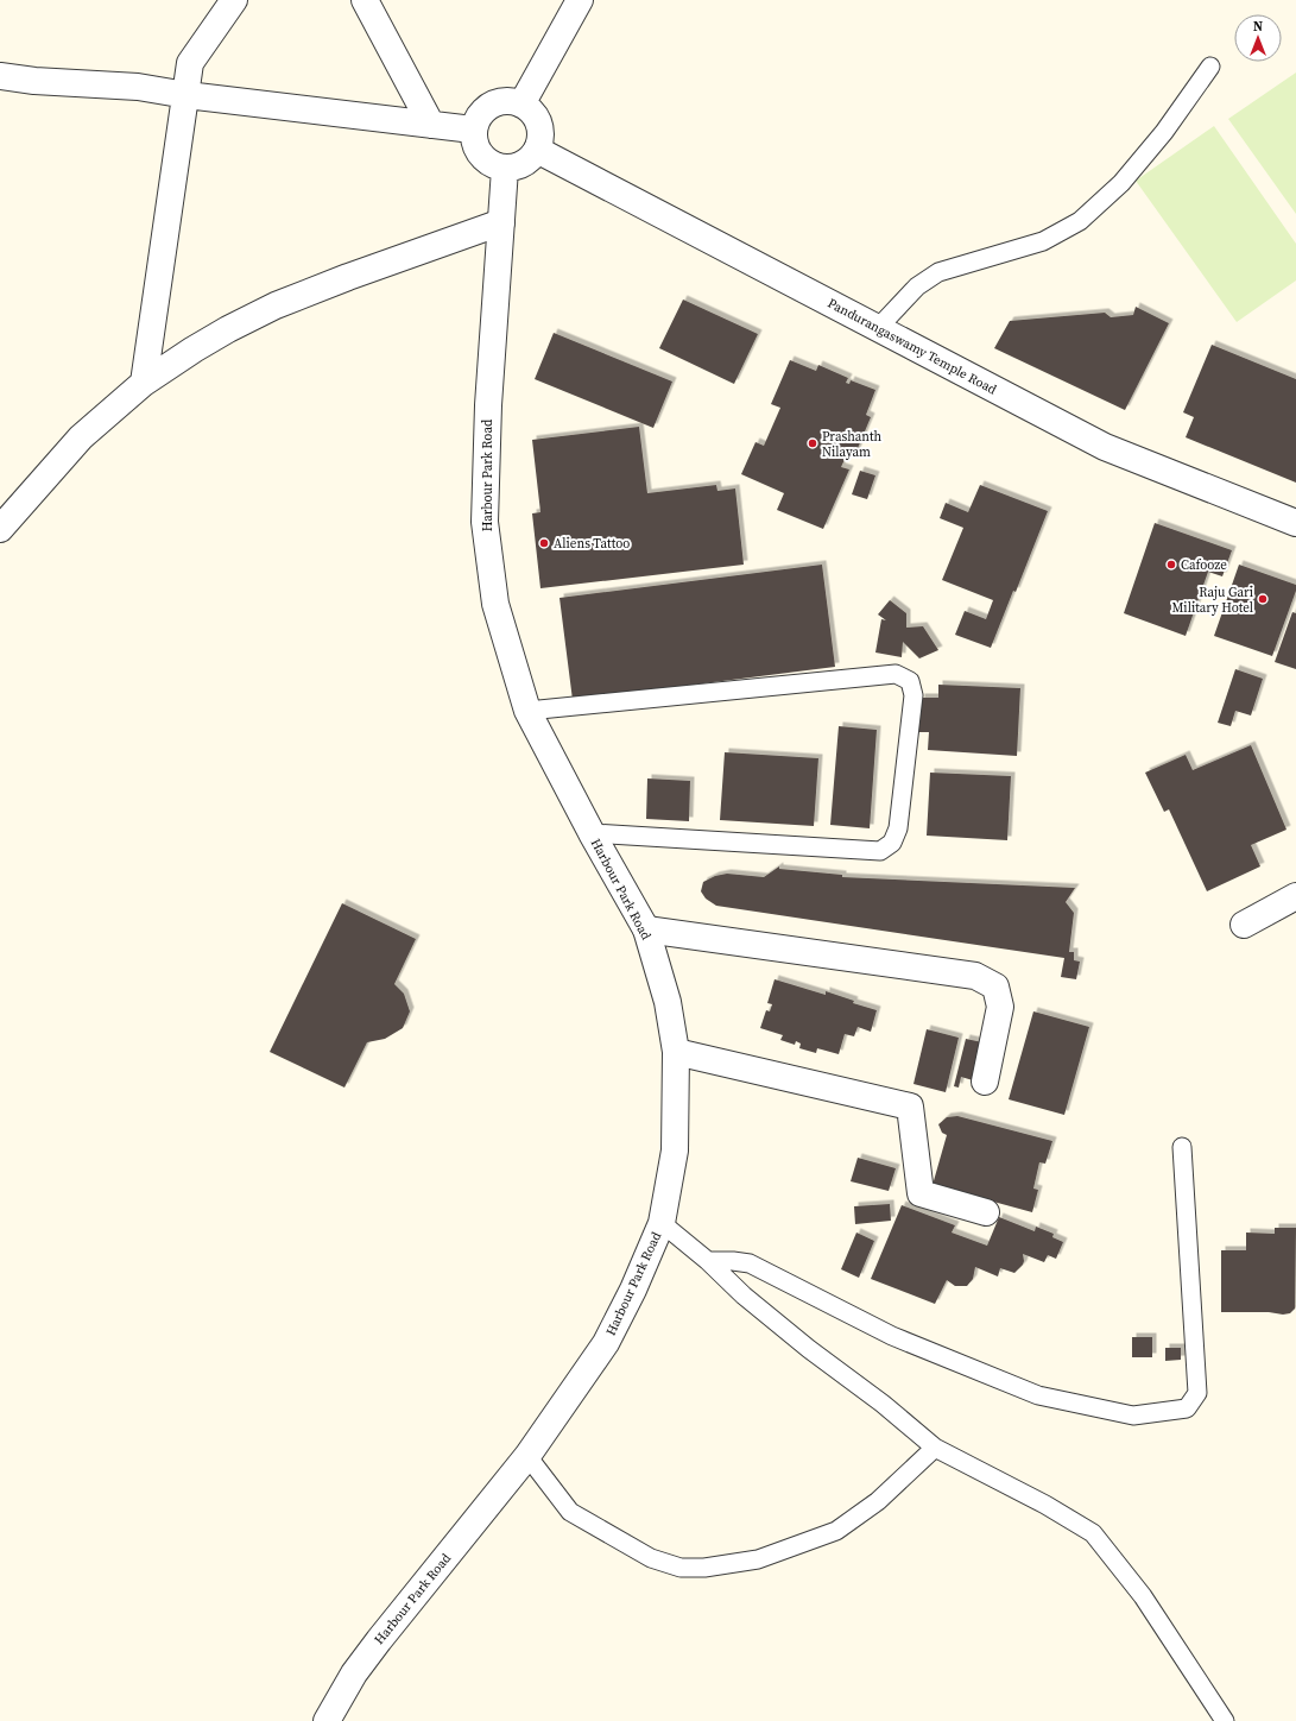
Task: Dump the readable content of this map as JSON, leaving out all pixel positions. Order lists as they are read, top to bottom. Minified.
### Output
{"streets":{"street":["Pandurangaswamy Temple Road","Harbour Park Road"]},"crossings":[["Pandurangaswamy Temple Road","Harbour Park Road"]],"places":["Prashanth Nilayam","Aliens Tattoo","Cafooze","Raju Gari Military Hotel"],"north":"top"}
